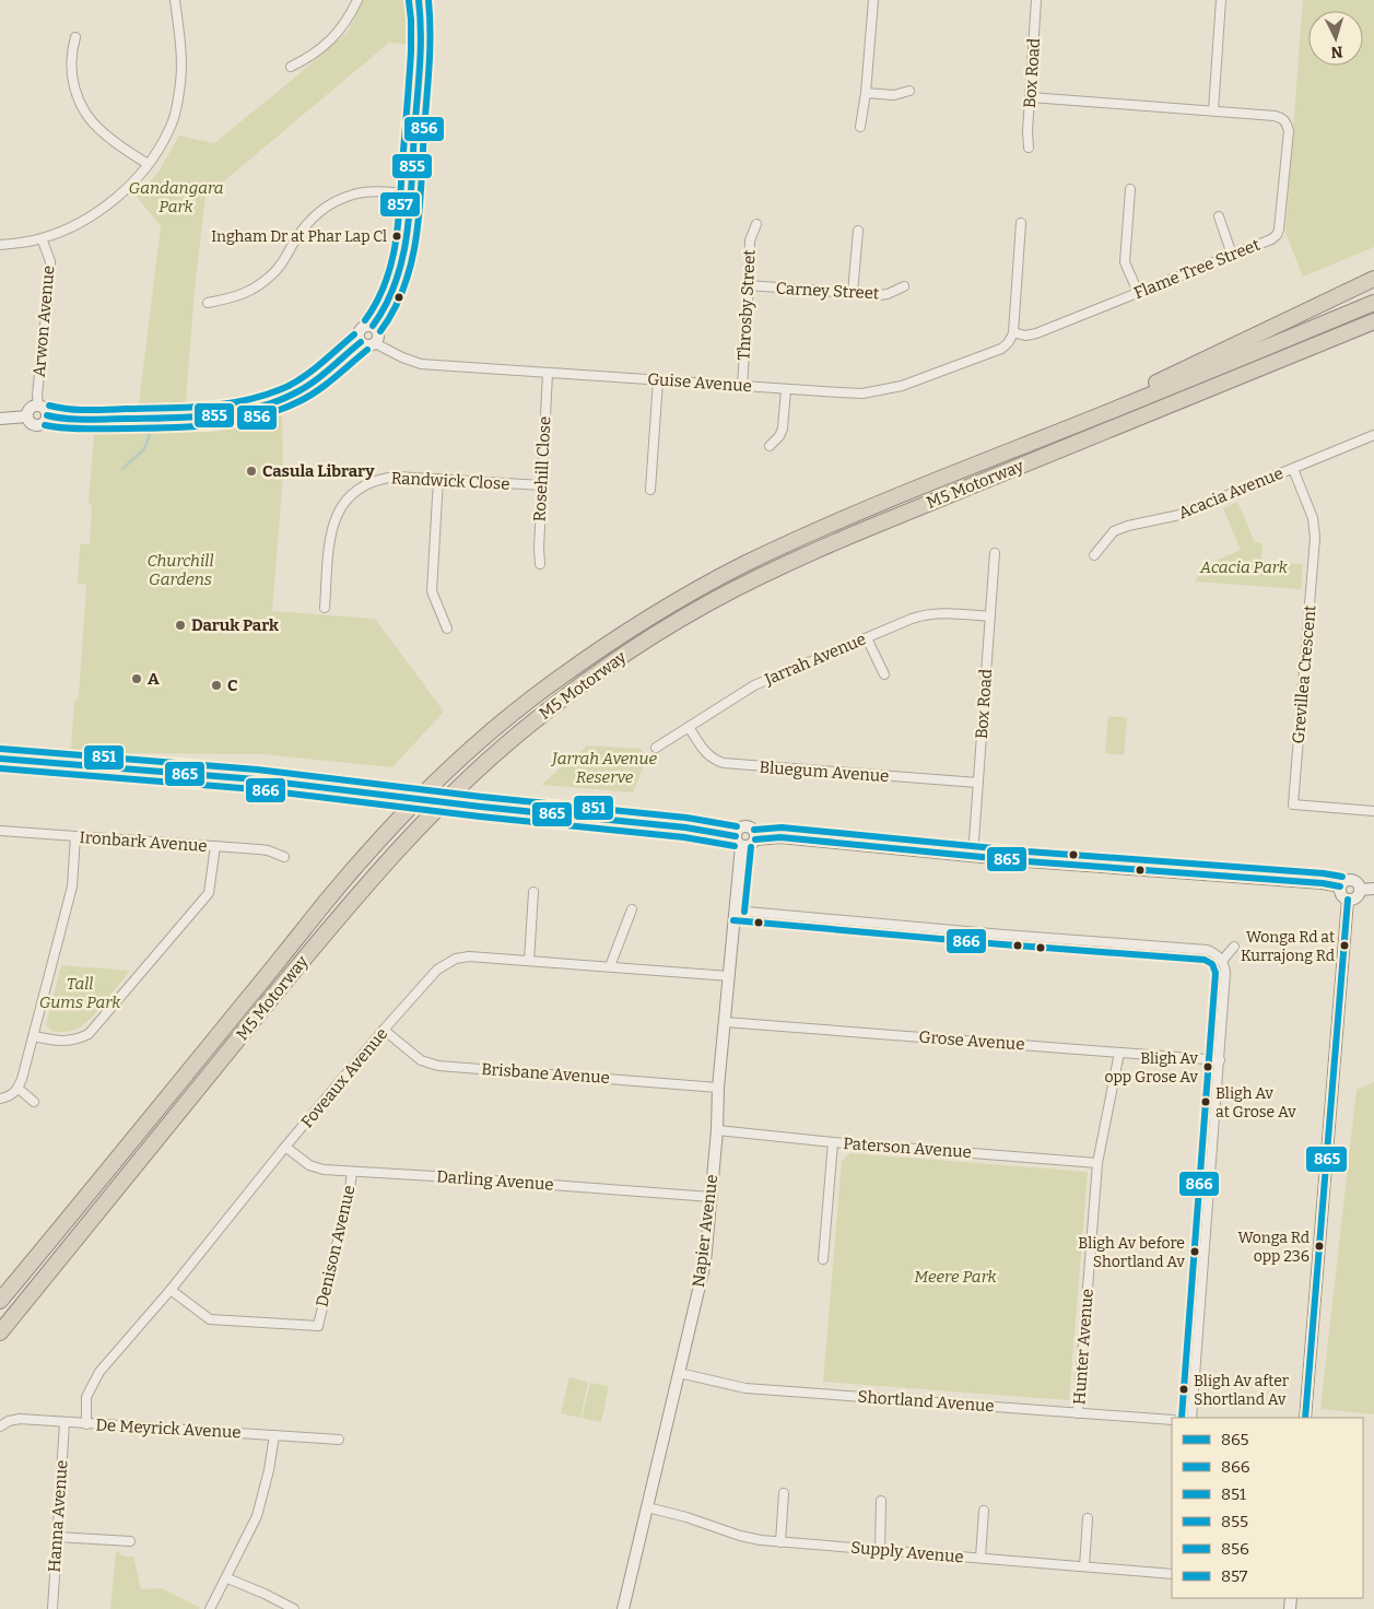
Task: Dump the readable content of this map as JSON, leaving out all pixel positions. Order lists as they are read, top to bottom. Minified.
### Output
{"streets":{"highway":["M5 Motorway"],"street":["Box Road","Flame Tree Street","Carney Street","Throsby Street","Arwon Avenue","Guise Avenue","Rosehill Close","Randwick Close","Acacia Avenue","Jarrah Avenue","Grevillea Crescent","Bluegum Avenue","Ironbark Avenue","Grose Avenue","Brisbane Avenue","Foveaux Avenue","Paterson Avenue","Darling Avenue","Napier Avenue","Denison Avenue","Hunter Avenue","Shortland Avenue","De Meyrick Avenue","Hanna Avenue","Supply Avenue"]},"crossings":[["Box Road","Flame Tree Street"],["Box Road","Jarrah Avenue"],["Box Road","Bluegum Avenue"],["Flame Tree Street","Guise Avenue"],["Carney Street","Throsby Street"],["Throsby Street","Guise Avenue"],["Guise Avenue","Rosehill Close"],["Rosehill Close","Randwick Close"],["Acacia Avenue","Grevillea Crescent"],["Jarrah Avenue","Bluegum Avenue"],["Grose Avenue","Napier Avenue"],["Grose Avenue","Hunter Avenue"],["Brisbane Avenue","Foveaux Avenue"],["Brisbane Avenue","Napier Avenue"],["Foveaux Avenue","Darling Avenue"],["Foveaux Avenue","Napier Avenue"],["Foveaux Avenue","Denison Avenue"],["Foveaux Avenue","De Meyrick Avenue"],["Paterson Avenue","Napier Avenue"],["Paterson Avenue","Hunter Avenue"],["Darling Avenue","Napier Avenue"],["Darling Avenue","Denison Avenue"],["Napier Avenue","Shortland Avenue"],["Napier Avenue","Supply Avenue"],["Hunter Avenue","Shortland Avenue"],["De Meyrick Avenue","Hanna Avenue"]],"parks":["Gandangara Park","Churchill Gardens","Acacia Park","Jarrah Avenue Reserve","Tall Gums Park","Meere Park"],"places":["Ingham Dr at Phar Lap Cl","Casula Library","Daruk Park","A","C","Wonga Rd at Kurrajong Rd","Bligh Av opp Grose Av","Bligh Av at Grose Av","Wonga Rd opp 236","Bligh Av before Shortland Av","Bligh Av after Shortland Av"],"lines":["transit line 855","transit line 856","transit line 857","transit line 851","transit line 865","transit line 866"],"legend":["865","866","851","855","856","857"],"north":"bottom"}
